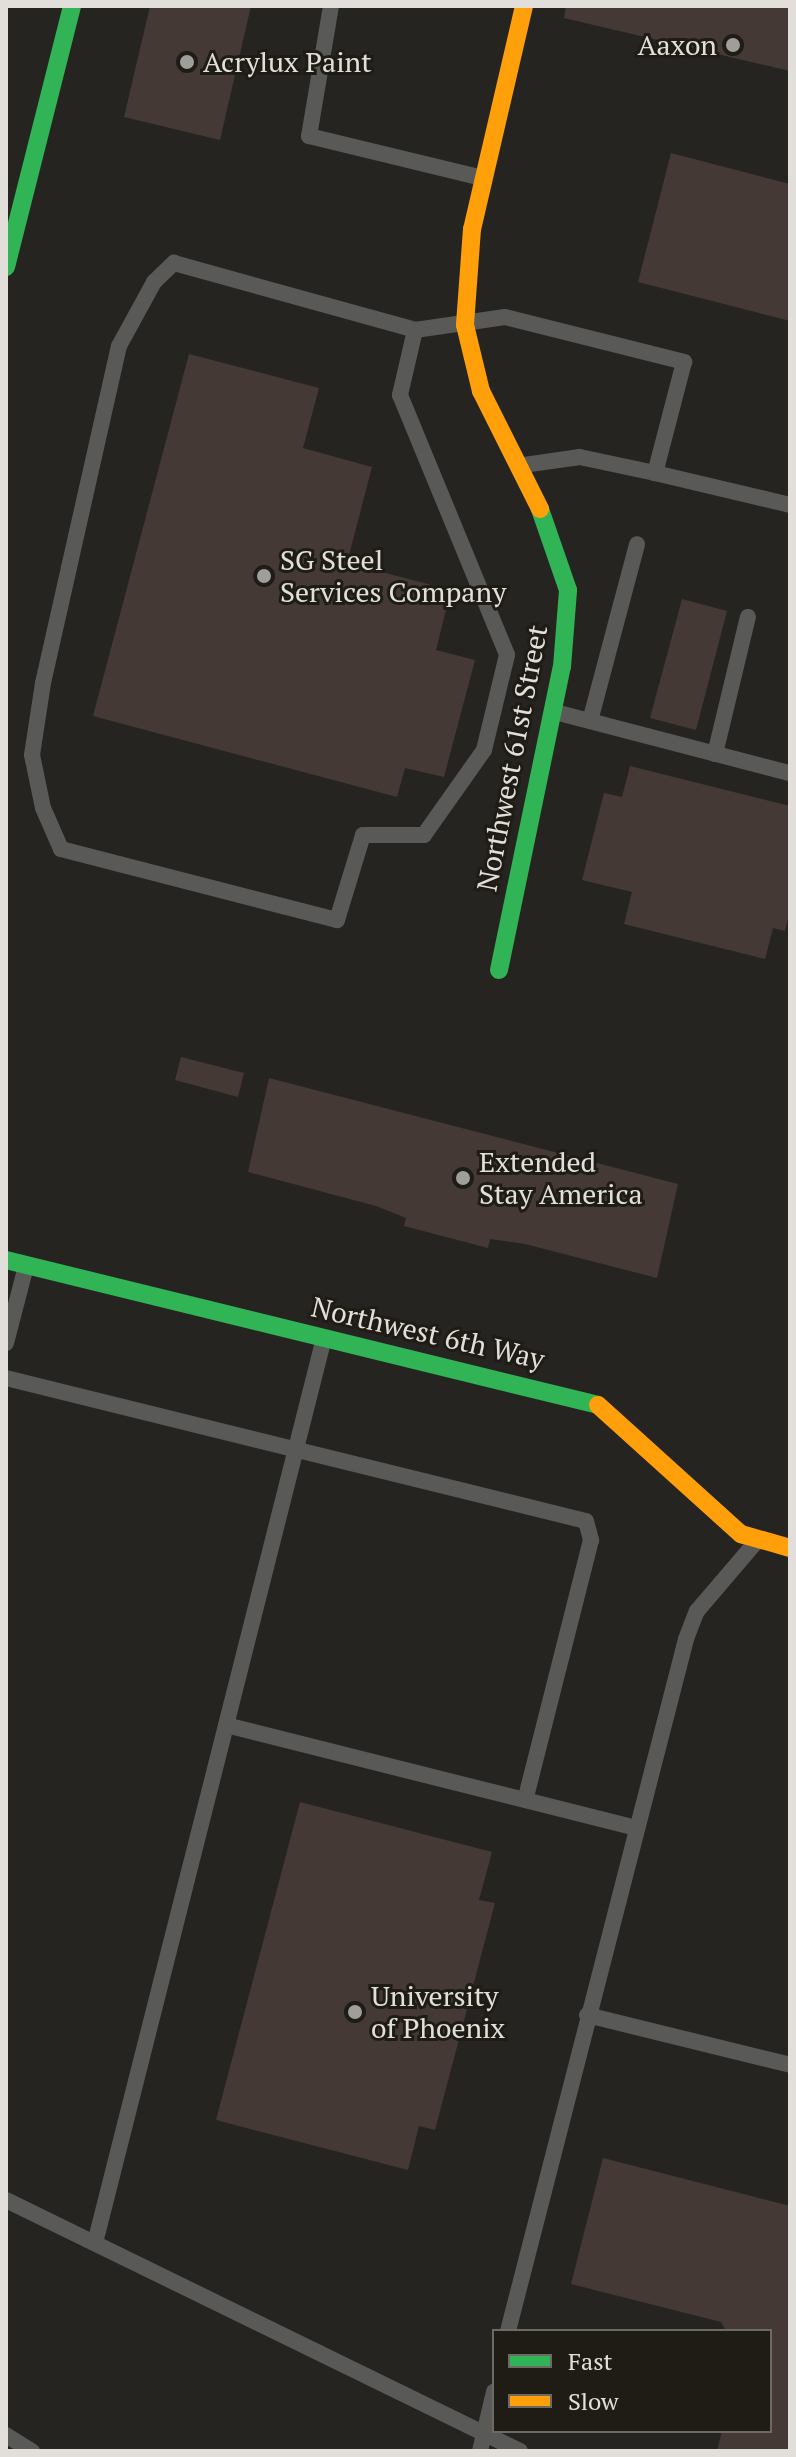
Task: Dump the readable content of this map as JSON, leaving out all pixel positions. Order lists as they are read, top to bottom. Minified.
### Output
{"streets":{"street":["Northwest 61st Street","Northwest 6th Way"]},"places":["Aaxon","Acrylux Paint","SG Steel Services Company","Extended Stay America","University of Phoenix"],"legend":["Fast","Slow"]}
